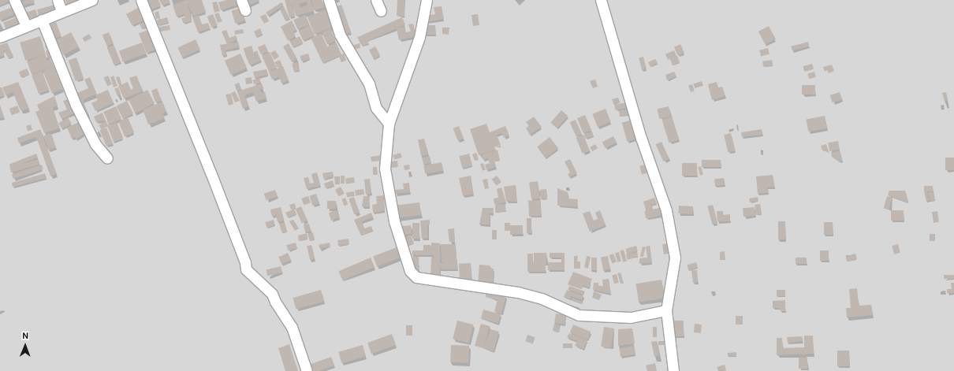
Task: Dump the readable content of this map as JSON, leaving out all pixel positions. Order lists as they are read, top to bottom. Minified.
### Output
{"north":"top"}
